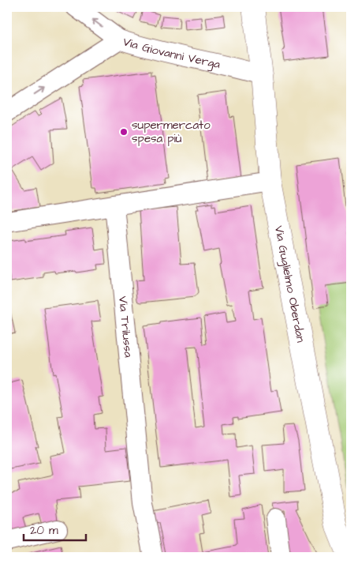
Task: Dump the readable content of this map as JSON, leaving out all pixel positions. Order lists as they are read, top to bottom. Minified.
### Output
{"streets":{"street":["Via Giovanni Verga","Via Guglielmo Oberdan","Via Trilussa"]},"crossings":[["Via Giovanni Verga","Via Guglielmo Oberdan"]],"places":["supermercato spesa più"],"scale_bar":"20 m"}
